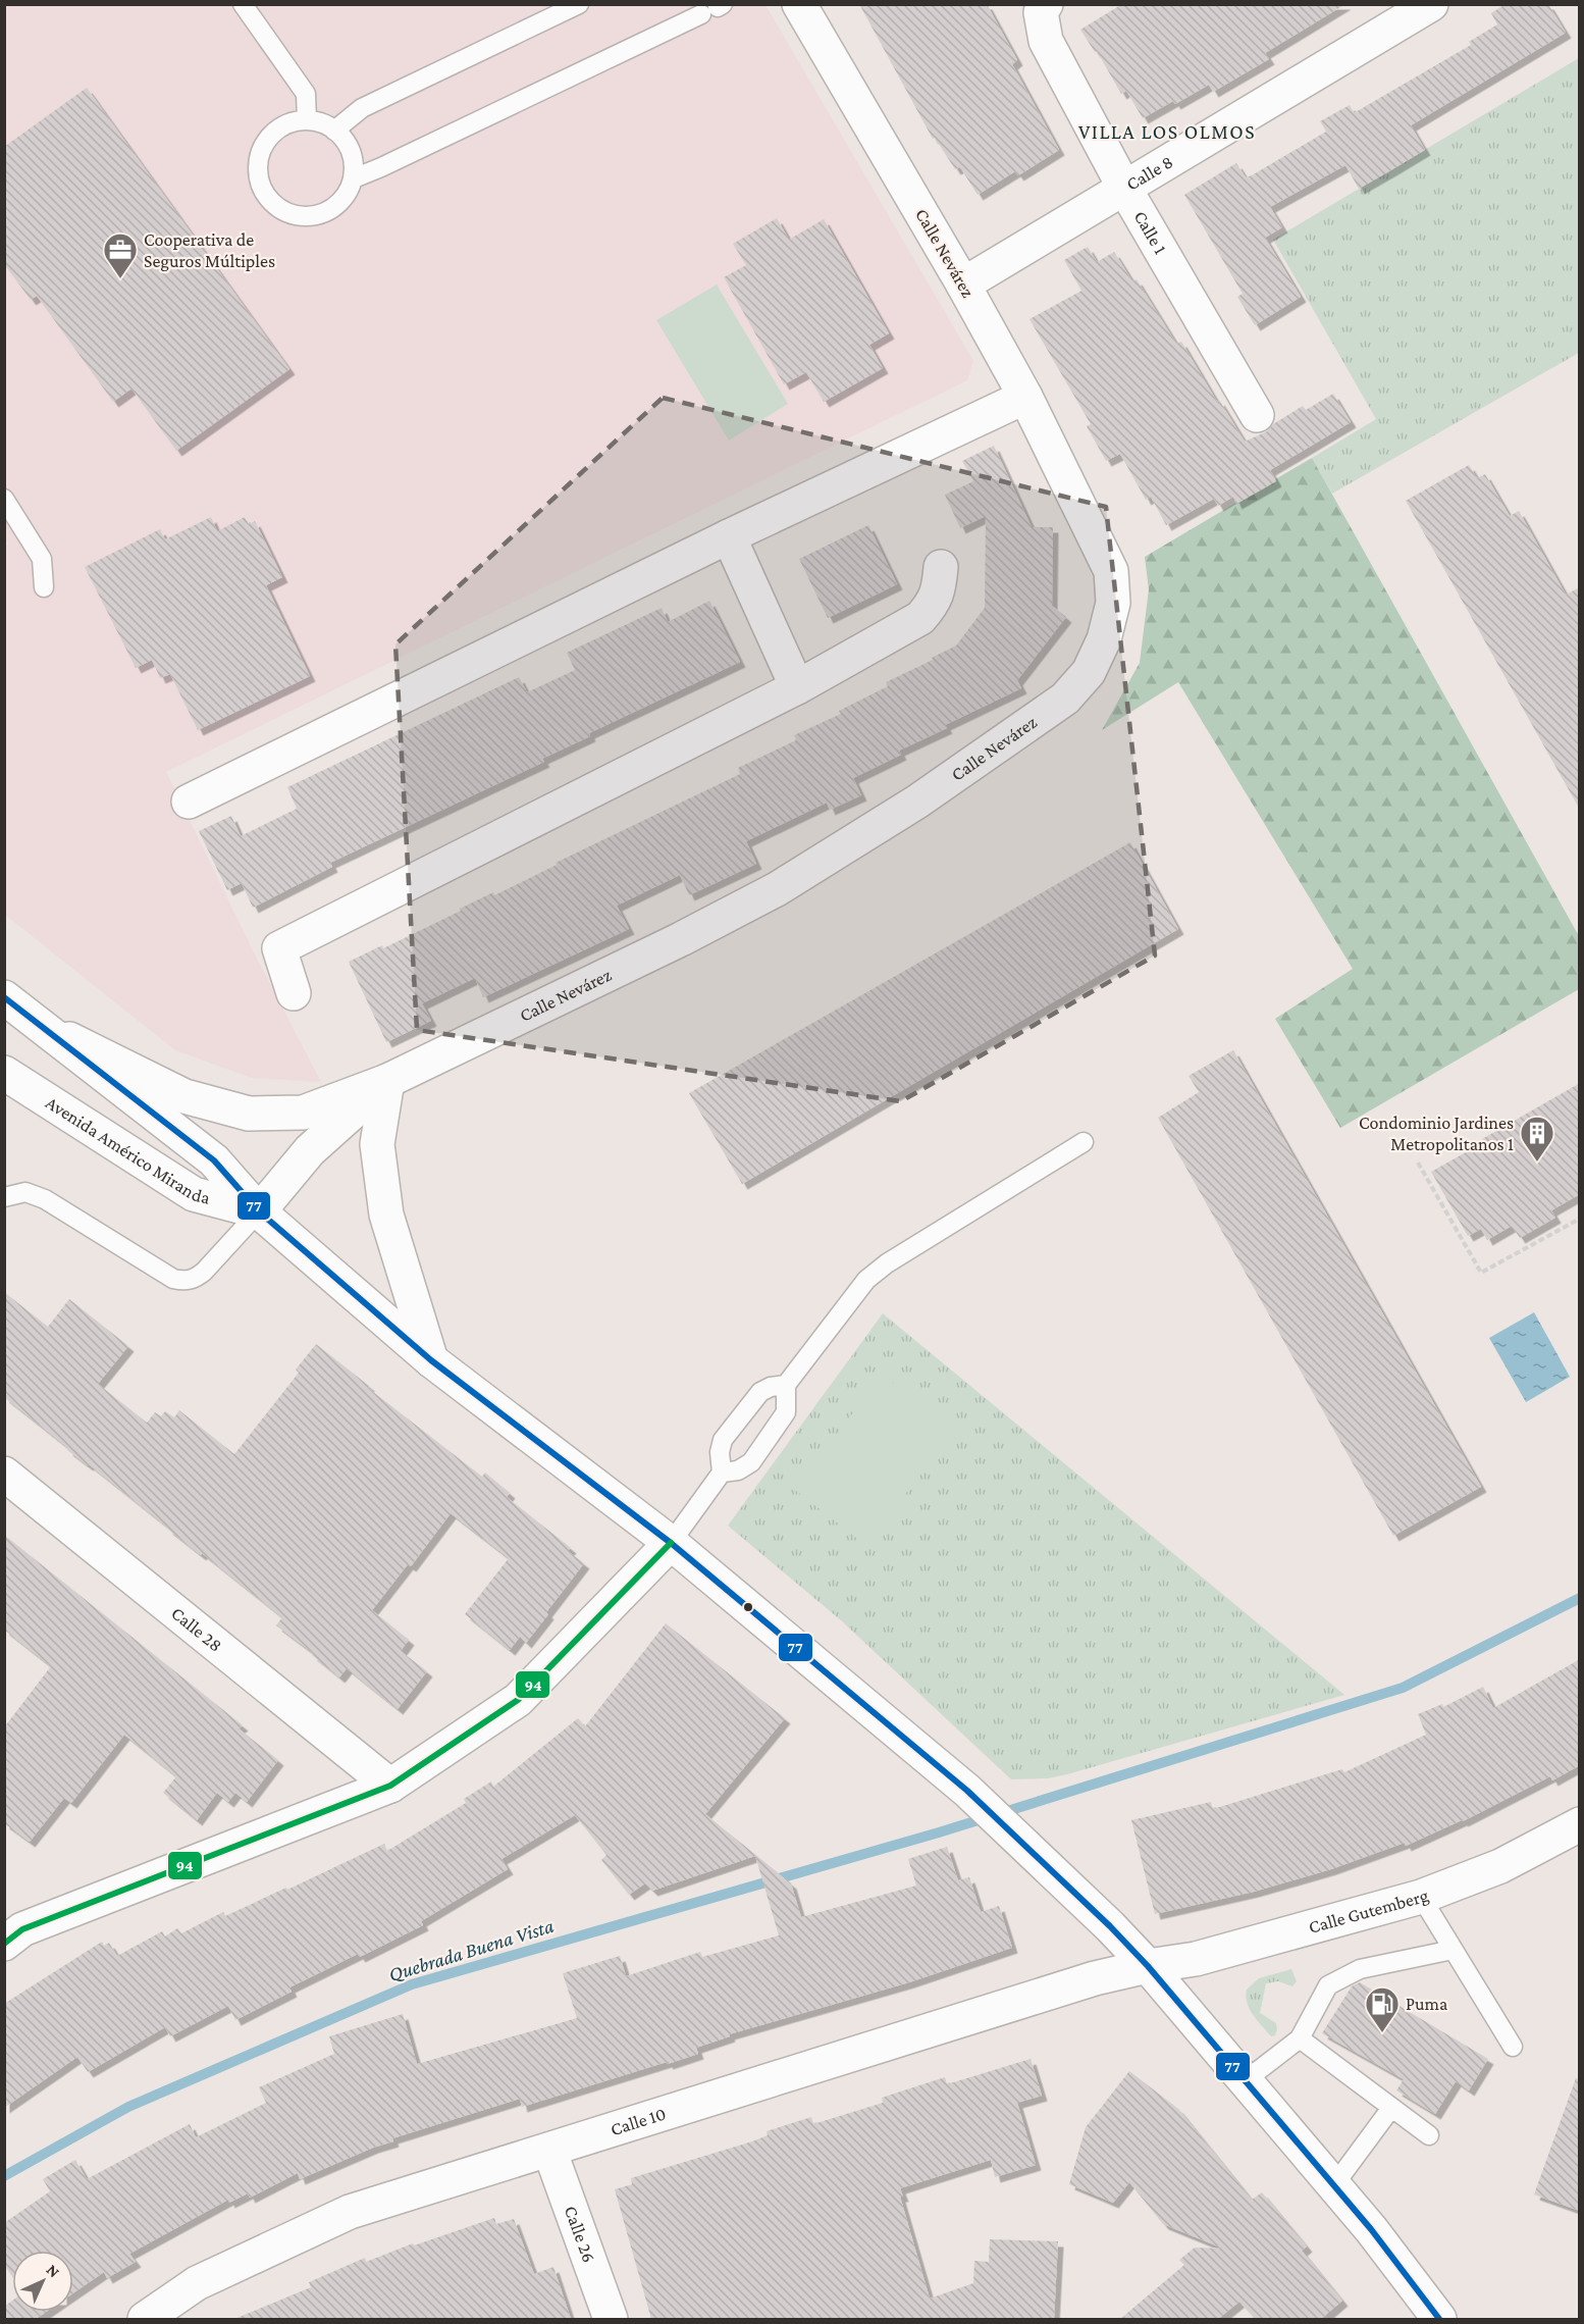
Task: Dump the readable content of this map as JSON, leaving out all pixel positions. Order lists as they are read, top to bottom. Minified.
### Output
{"streets":{"street":["Calle 8","Calle 1","Calle Nevárez","Avenida Américo Miranda","Calle 28","Calle Gutemberg","Calle 10","Calle 26"]},"crossings":[["Calle 8","Calle 1"],["Calle 8","Calle Nevárez"],["Calle Nevárez","Avenida Américo Miranda"],["Avenida Américo Miranda","Calle Gutemberg"],["Avenida Américo Miranda","Calle 10"],["Calle Gutemberg","Calle 10"],["Calle 10","Calle 26"]],"districts":["VILLA LOS OLMOS"],"water":["Quebrada Buena Vista"],"places":{"office":["Cooperativa de Seguros Múltiples"],"building":["Condominio Jardines Metropolitanos 1"],"fuel station":["Puma"]},"lines":["transit line 77","transit line 94"],"north":"top right"}
